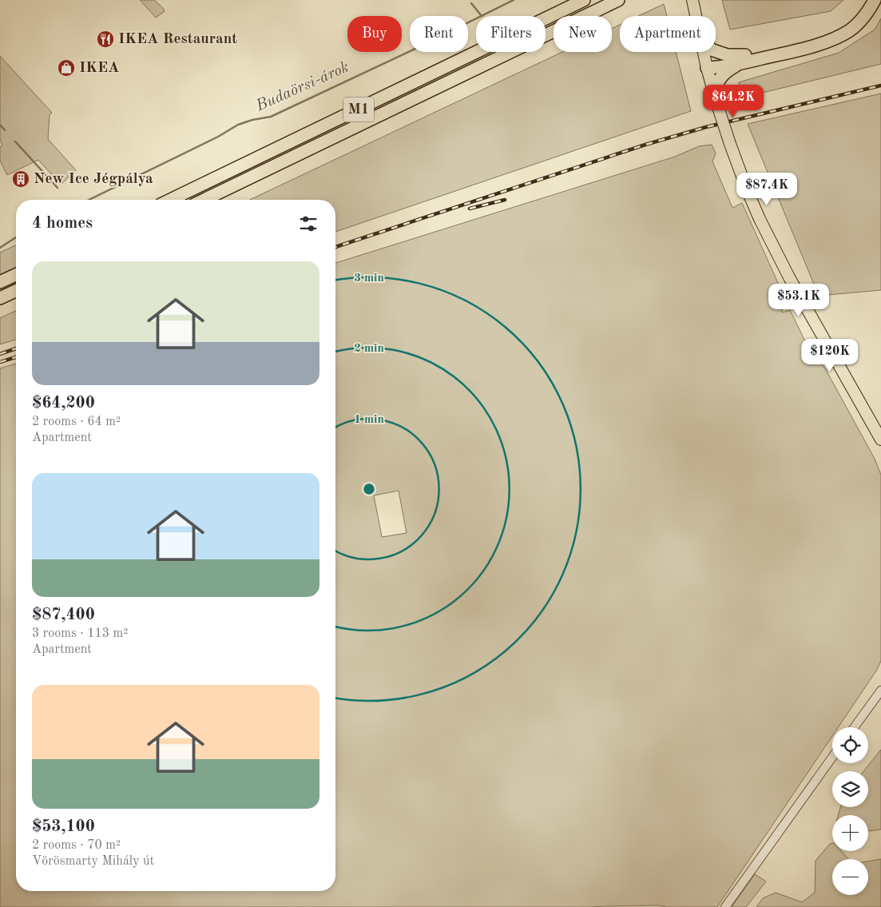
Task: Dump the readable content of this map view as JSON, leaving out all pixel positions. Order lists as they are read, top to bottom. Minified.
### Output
{"streets":{"highway":["M1"]},"water":["Budaörsi-árok"],"places":{"restaurant":["IKEA Restaurant"],"shop":["IKEA"],"building":["New Ice Jégpálya"]},"page":{"chip":["Buy","Rent","Filters","New","Apartment"],"price":["$64.2K","$87.4K","$53.1K","$120K"],"heading":"4 homes","list":[{"name":"$64,200","note":"2 rooms · 64 m² · Apartment"},{"name":"$87,400","note":"3 rooms · 113 m² · Apartment"},{"name":"$53,100","note":"2 rooms · 70 m² · Vörösmarty Mihály út"}],"map_buttons":["+","−"]},"rings":["3 min","2 min","1 min"]}
